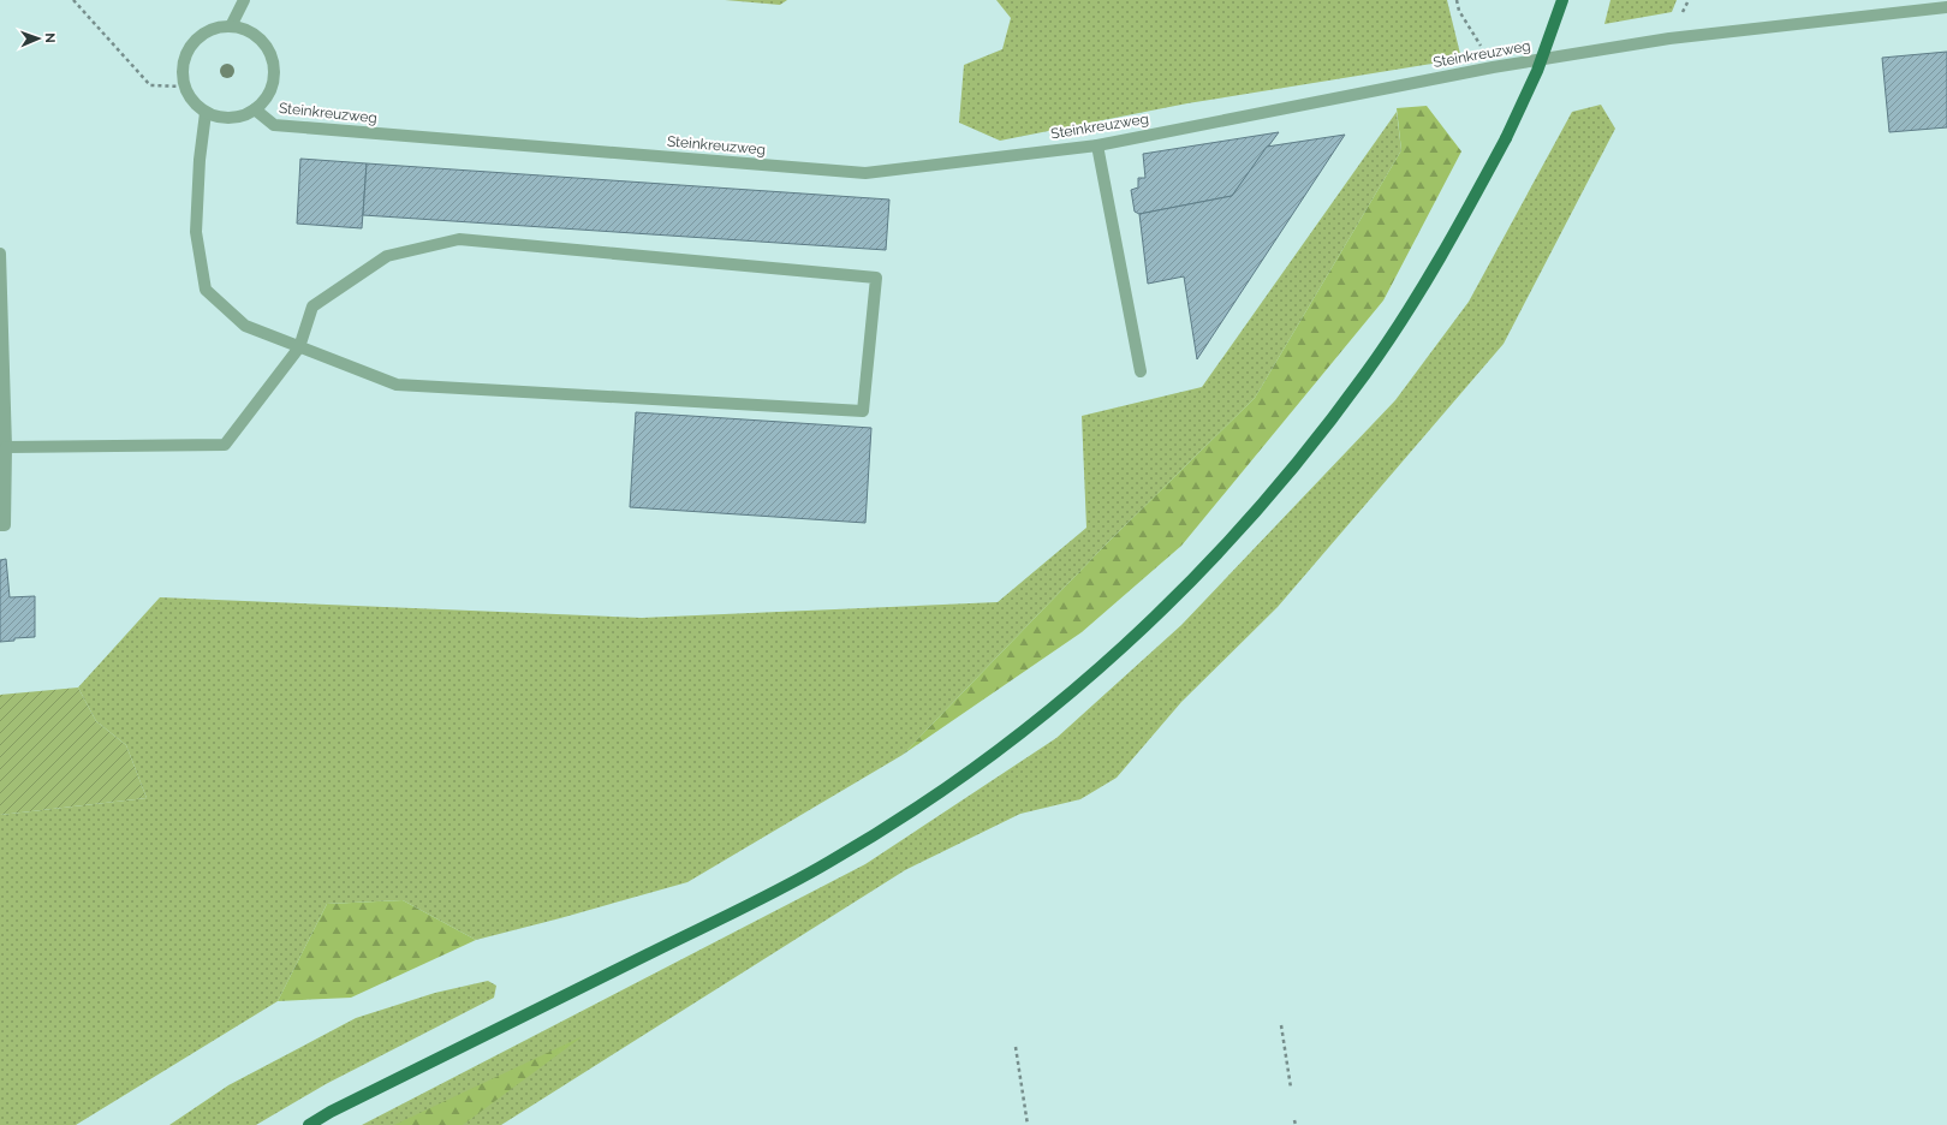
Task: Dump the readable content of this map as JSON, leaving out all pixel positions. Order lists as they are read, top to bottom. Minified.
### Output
{"streets":{"street":["Steinkreuzweg"]},"north":"right"}
